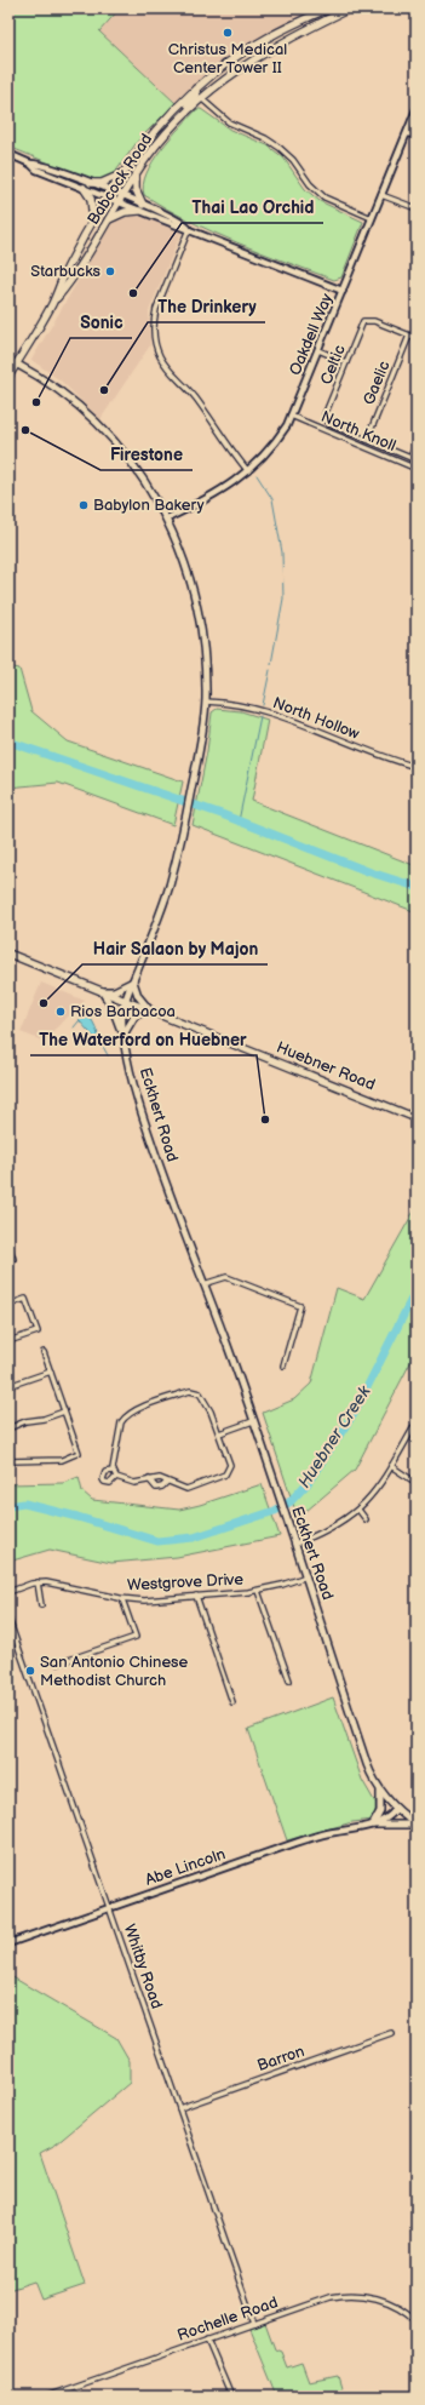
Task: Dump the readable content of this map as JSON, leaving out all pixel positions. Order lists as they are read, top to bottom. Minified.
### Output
{"streets":{"main road":["Babcock Road","Huebner Road","Eckhert Road"],"street":["Oakdell Way","Celtic","Gaelic","North Knoll","North Hollow","Westgrove Drive","Abe Lincoln","Whitby Road","Barron","Rochelle Road"]},"crossings":[["Babcock Road","Eckhert Road"],["Oakdell Way","North Knoll"],["Oakdell Way","Eckhert Road"],["Celtic","Gaelic"],["North Hollow","Eckhert Road"],["Huebner Road","Eckhert Road"],["Eckhert Road","Westgrove Drive"],["Eckhert Road","Abe Lincoln"],["Abe Lincoln","Whitby Road"],["Whitby Road","Barron"],["Whitby Road","Rochelle Road"]],"water":["Huebner Creek"],"places":["Christus Medical Center Tower II","Starbucks","Thai Lao Orchid","The Drinkery","Sonic","Firestone","Babylon Bakery","Hair Salaon by Majon","Rios Barbacoa","The Waterford on Huebner","San Antonio Chinese Methodist Church"]}
